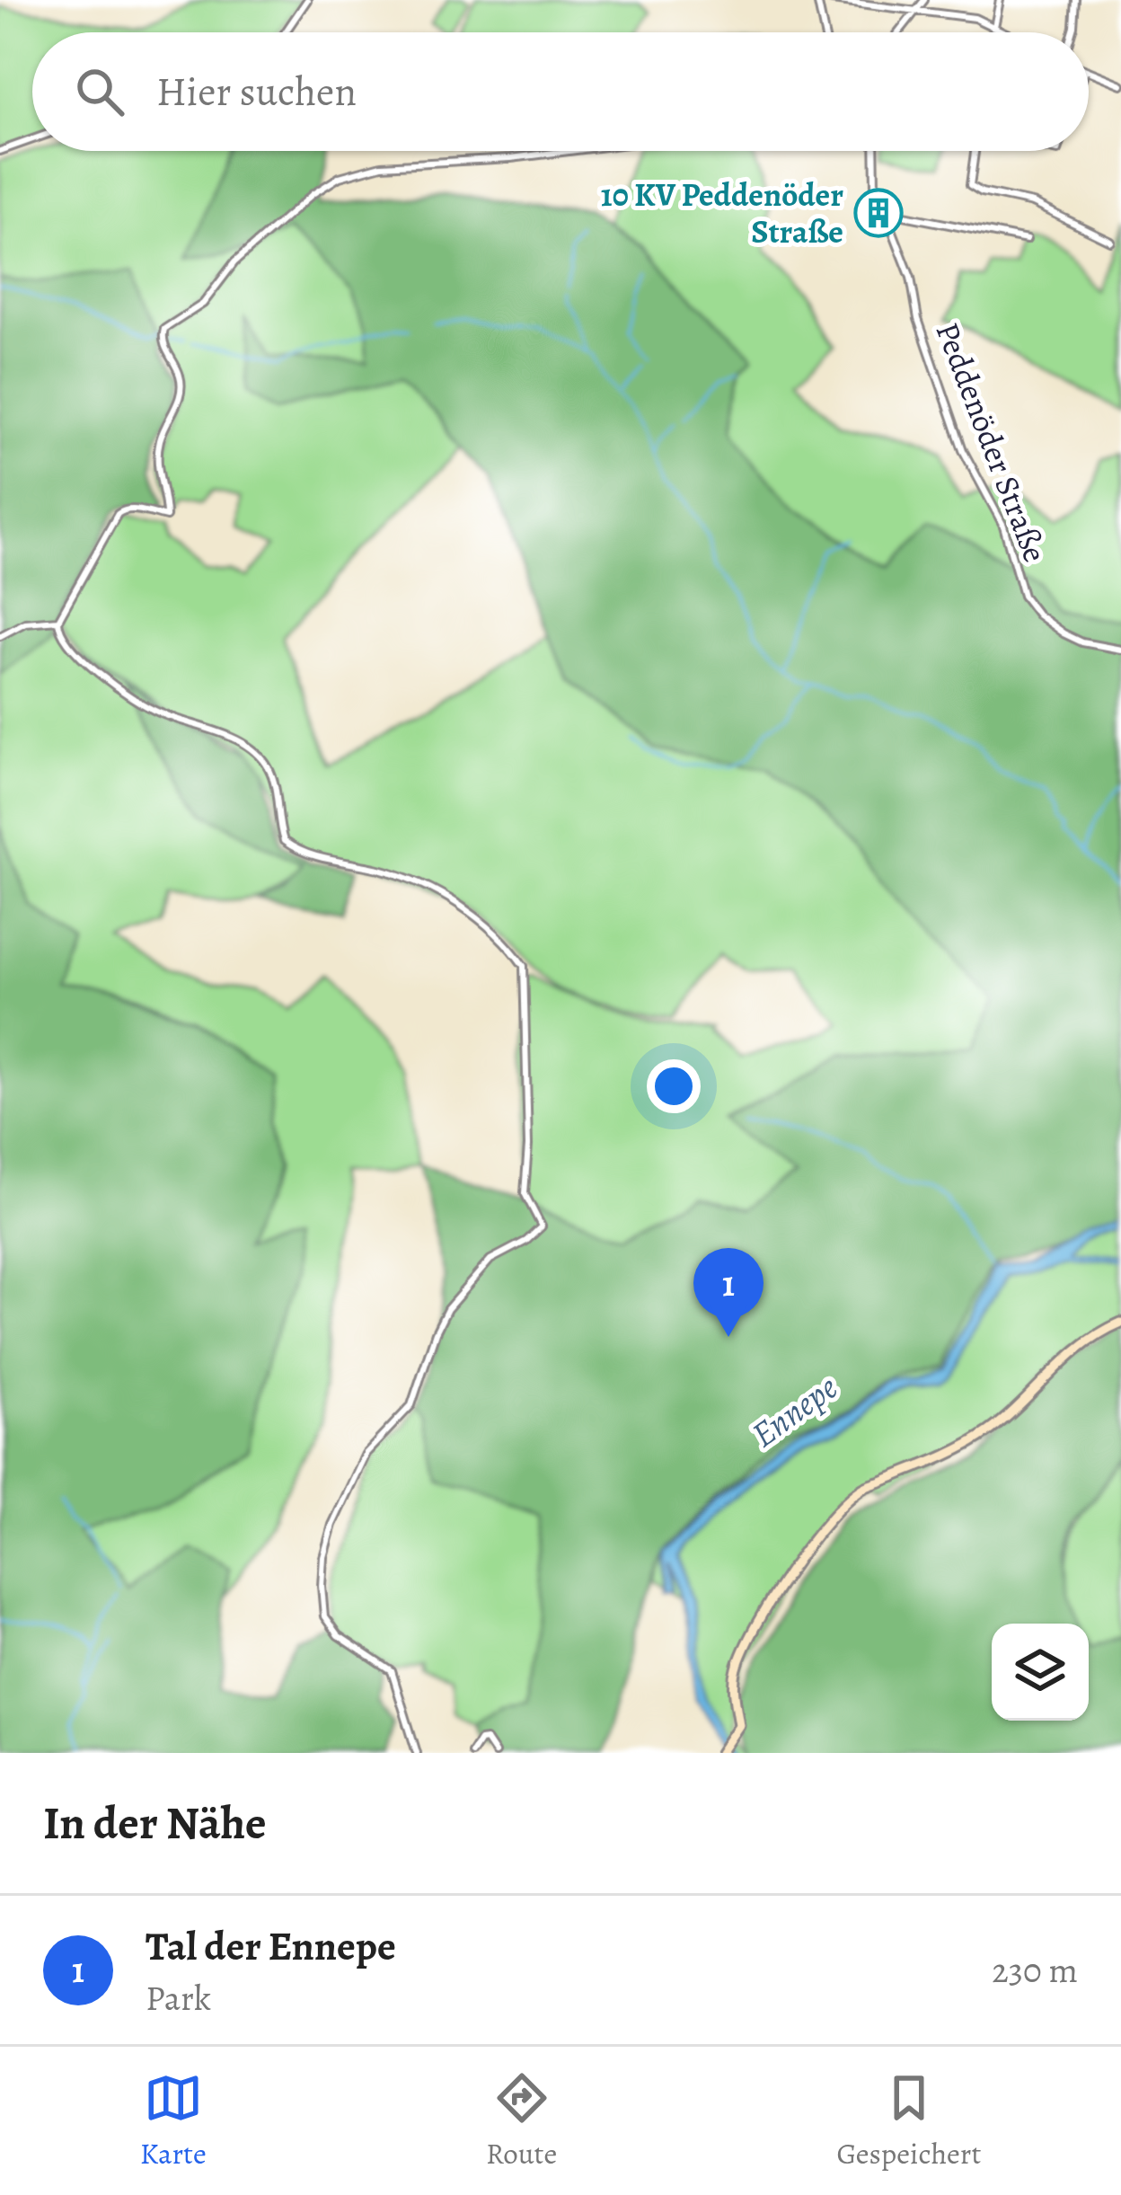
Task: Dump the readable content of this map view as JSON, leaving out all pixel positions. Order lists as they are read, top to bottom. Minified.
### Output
{"streets":{"street":["Peddenöder Straße"]},"water":["Ennepe"],"places":{"building":["10 KV Peddenöder Straße"]},"page":{"search":"Hier suchen","pins":"1","heading":"In der Nähe","list":[{"mark":"1","name":"Tal der Ennepe","note":"Park","value":"230 m"}],"nav":["Karte","Route","Gespeichert"]}}
